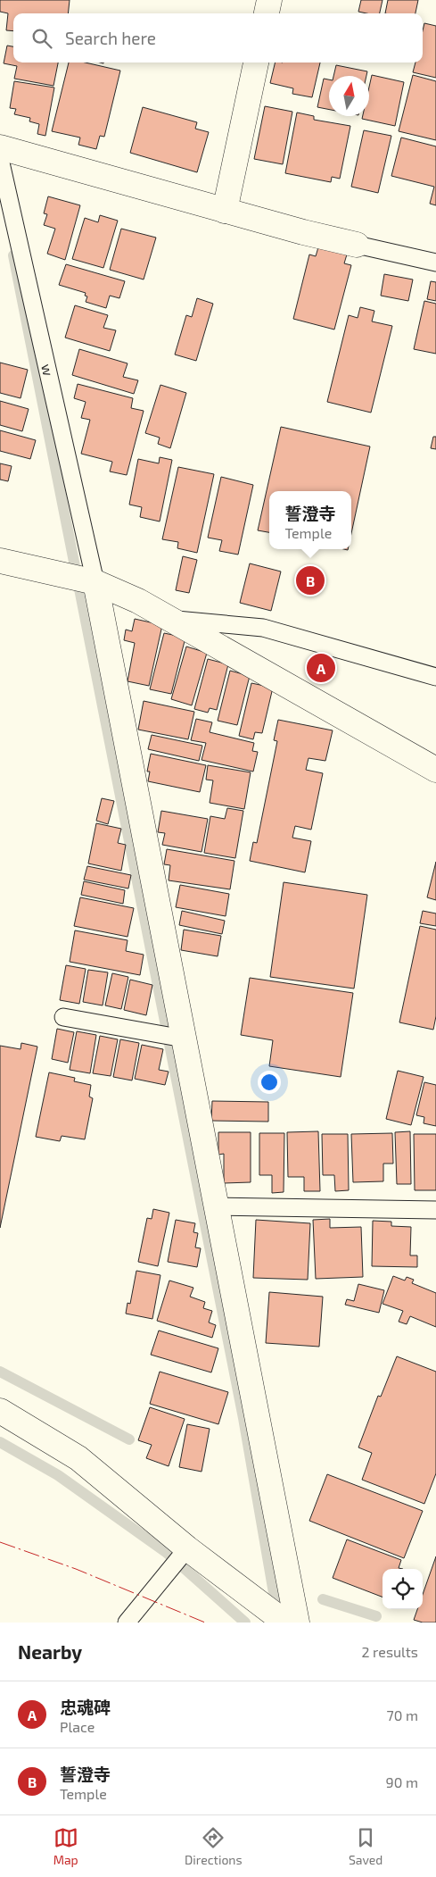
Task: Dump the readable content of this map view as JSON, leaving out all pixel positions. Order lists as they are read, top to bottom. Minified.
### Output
{"streets":{"lane":["w"]},"north":"top","page":{"search":"Search here","popup":["誓澄寺","Temple"],"pins":["B","A"],"heading":["Nearby","2 results"],"list":[{"mark":"A","name":"忠魂碑","note":"Place","value":"70 m"},{"mark":"B","name":"誓澄寺","note":"Temple","value":"90 m"}],"nav":["Map","Directions","Saved"]}}
